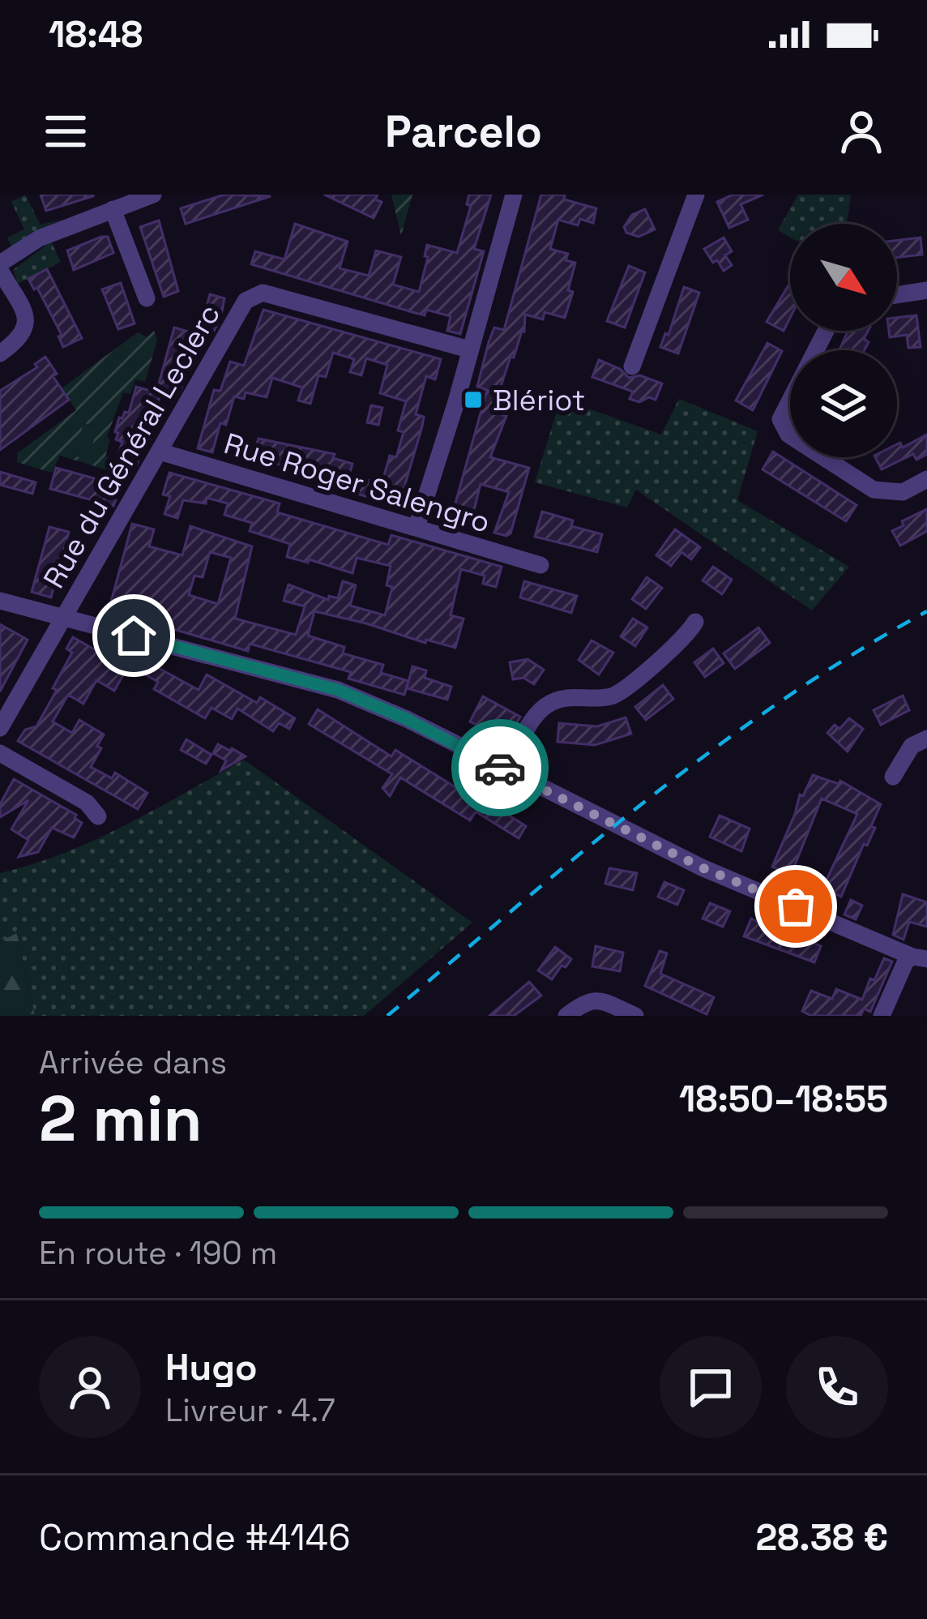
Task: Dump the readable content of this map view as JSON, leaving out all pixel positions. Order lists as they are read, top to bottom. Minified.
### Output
{"streets":{"street":["Rue du Général Leclerc","Rue Roger Salengro"]},"crossings":[["Rue du Général Leclerc","Rue Roger Salengro"]],"places":{"transit":["Blériot"]},"north":"bottom right","page":{"status":"18:48","header":"Parcelo","heading":["2 min","Arrivée dans","18:50–18:55"],"panel":["Hugo","Livreur · 4.7","Commande #4146","28.38 €"],"bar":"En route · 190 m"}}
